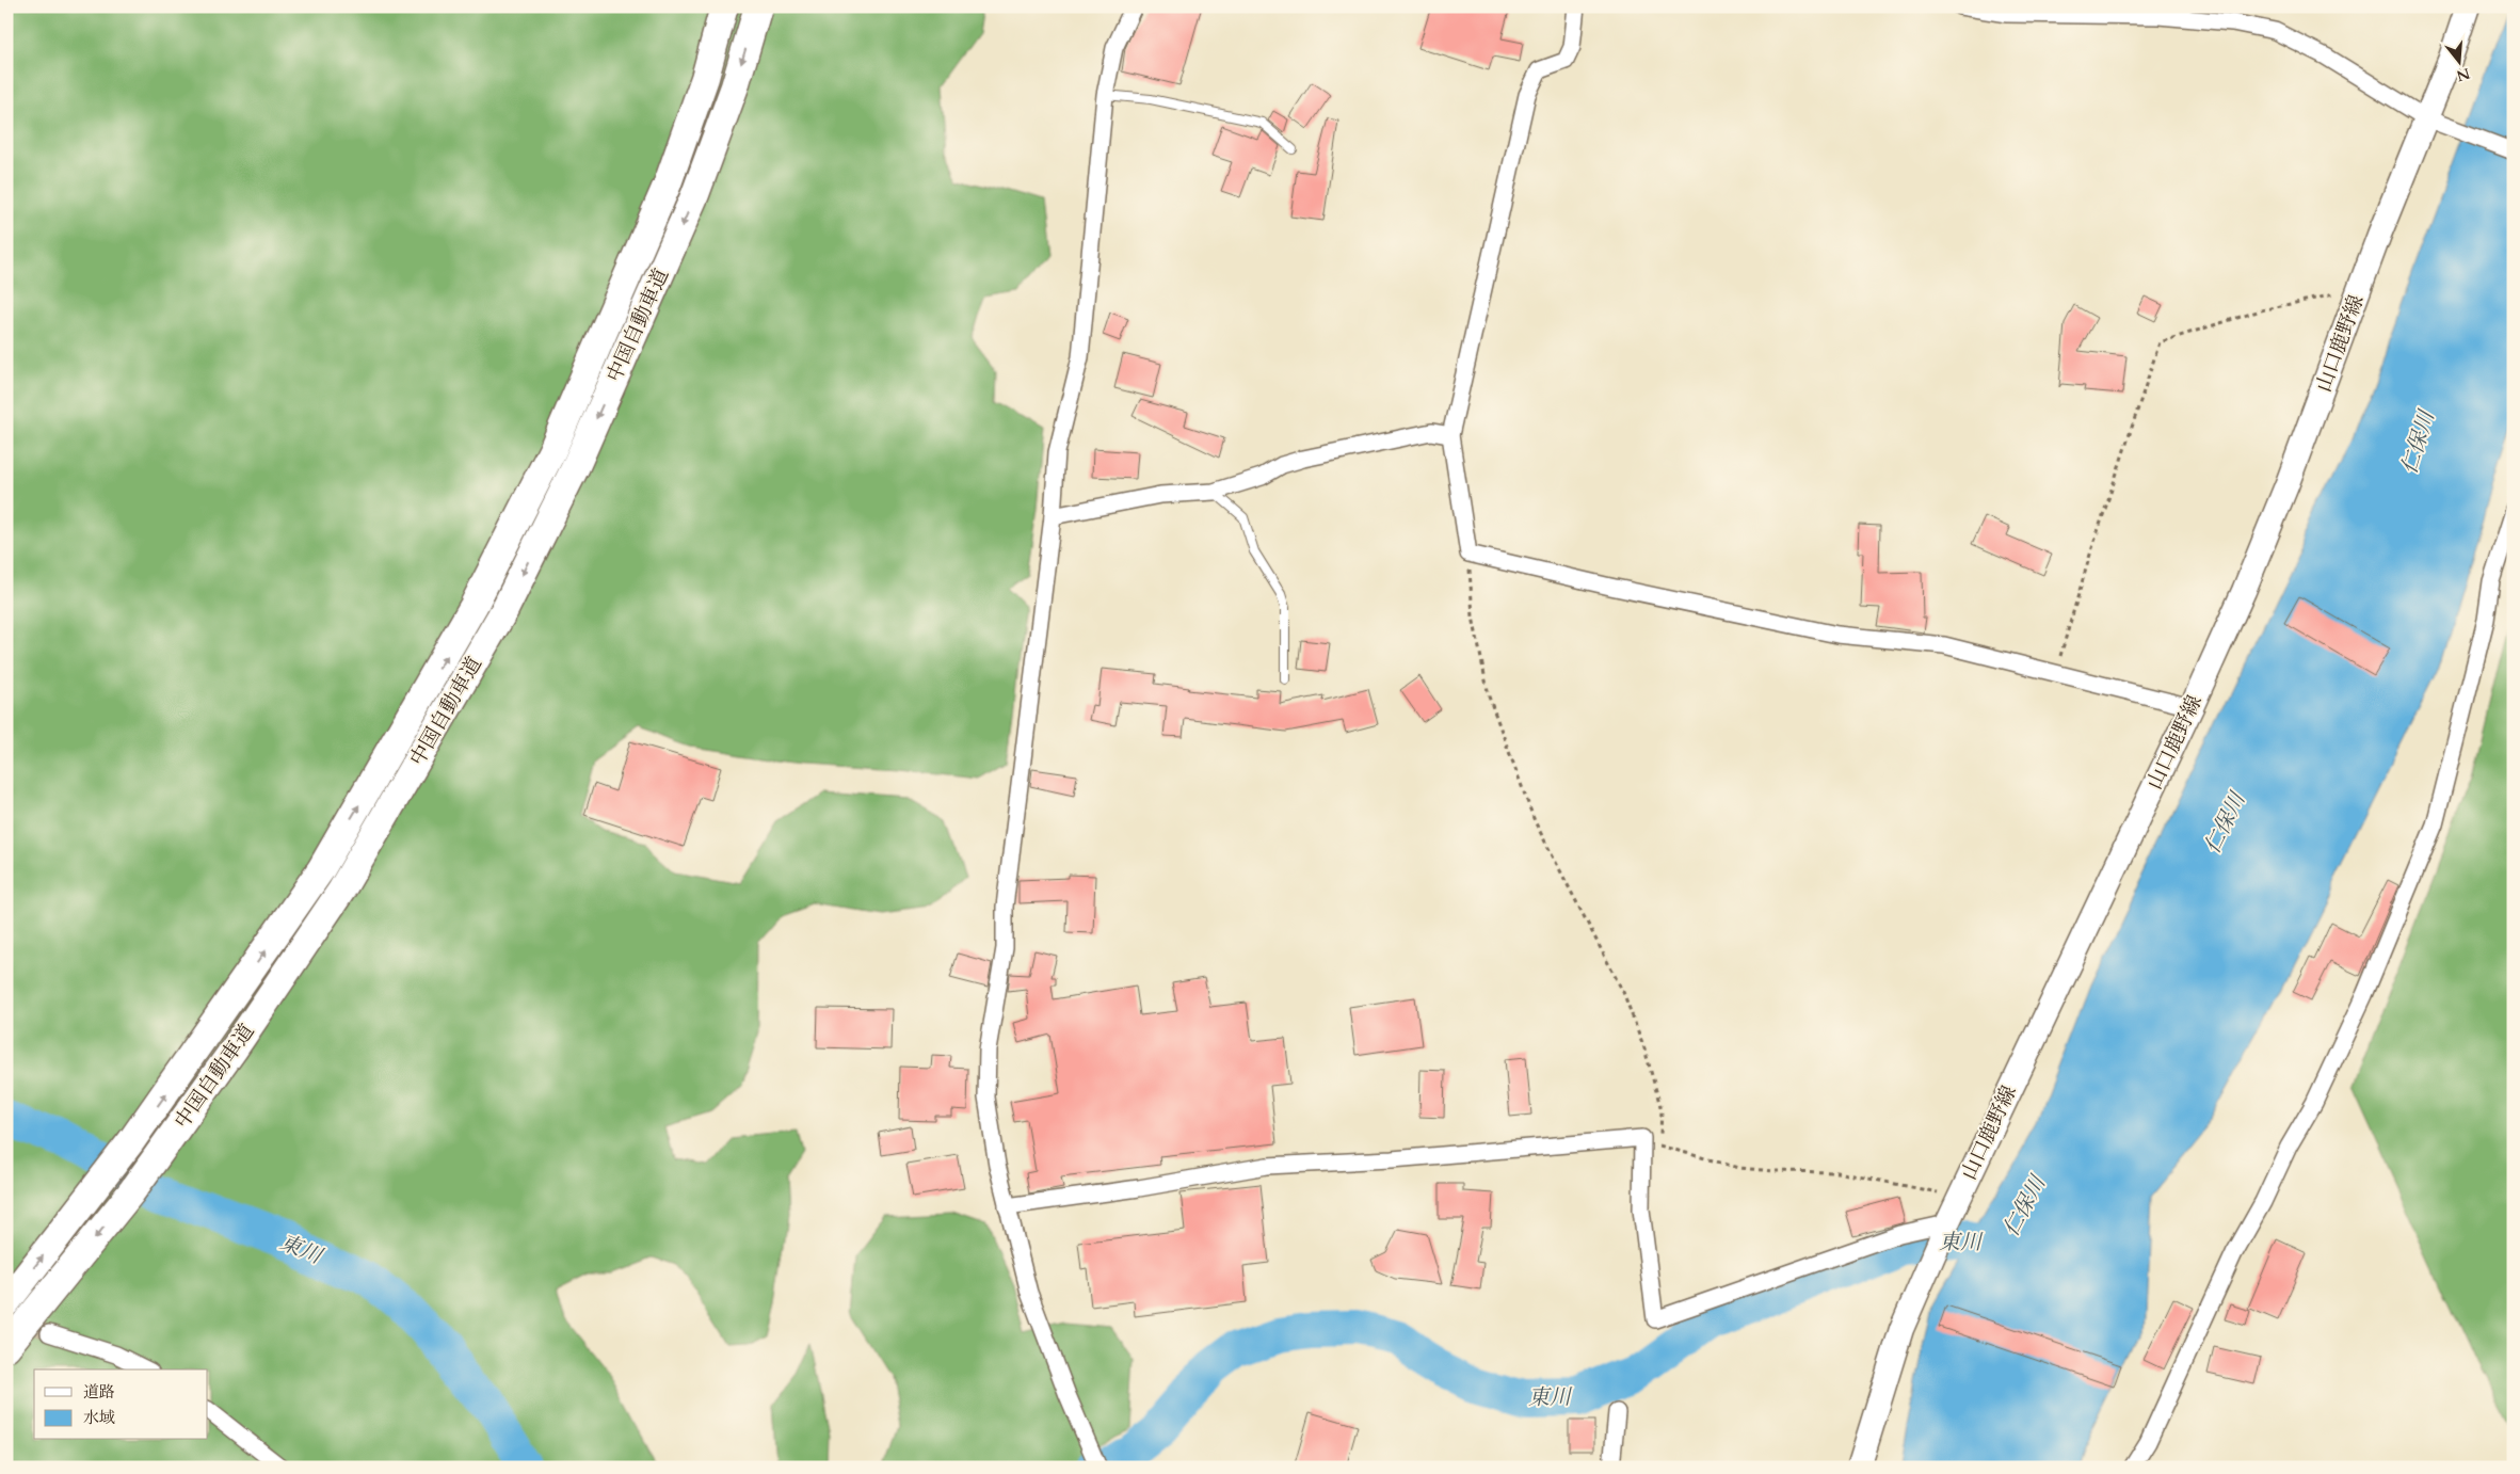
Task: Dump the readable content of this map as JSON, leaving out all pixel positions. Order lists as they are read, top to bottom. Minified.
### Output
{"streets":{"highway":["中国自動車道"],"main road":["山口鹿野線"]},"water":["仁保川","東川"],"legend":["道路","水域"],"north":"bottom"}
